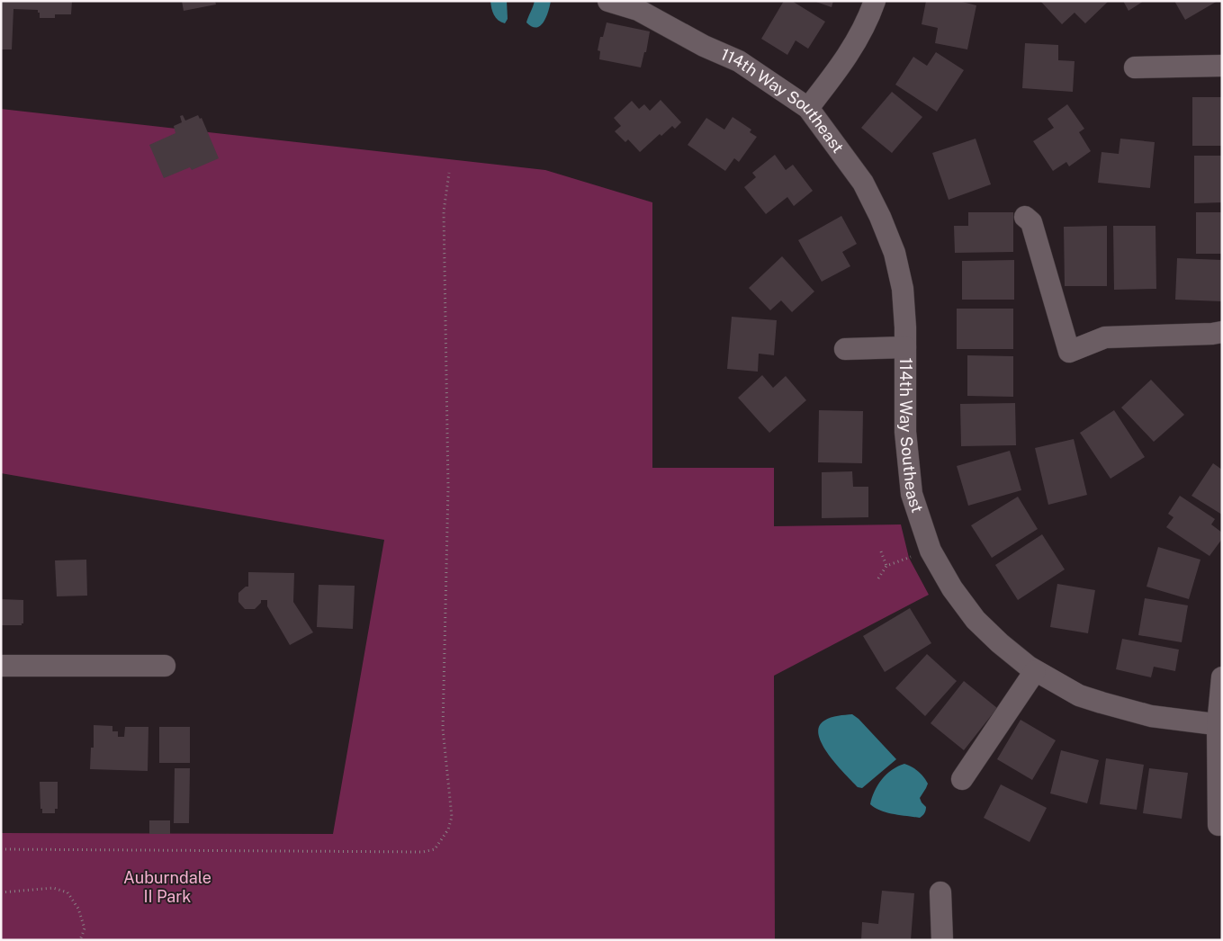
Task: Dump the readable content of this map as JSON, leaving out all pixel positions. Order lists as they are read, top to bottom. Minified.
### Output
{"streets":{"street":["114th Way Southeast"]},"parks":["Auburndale II Park"]}
